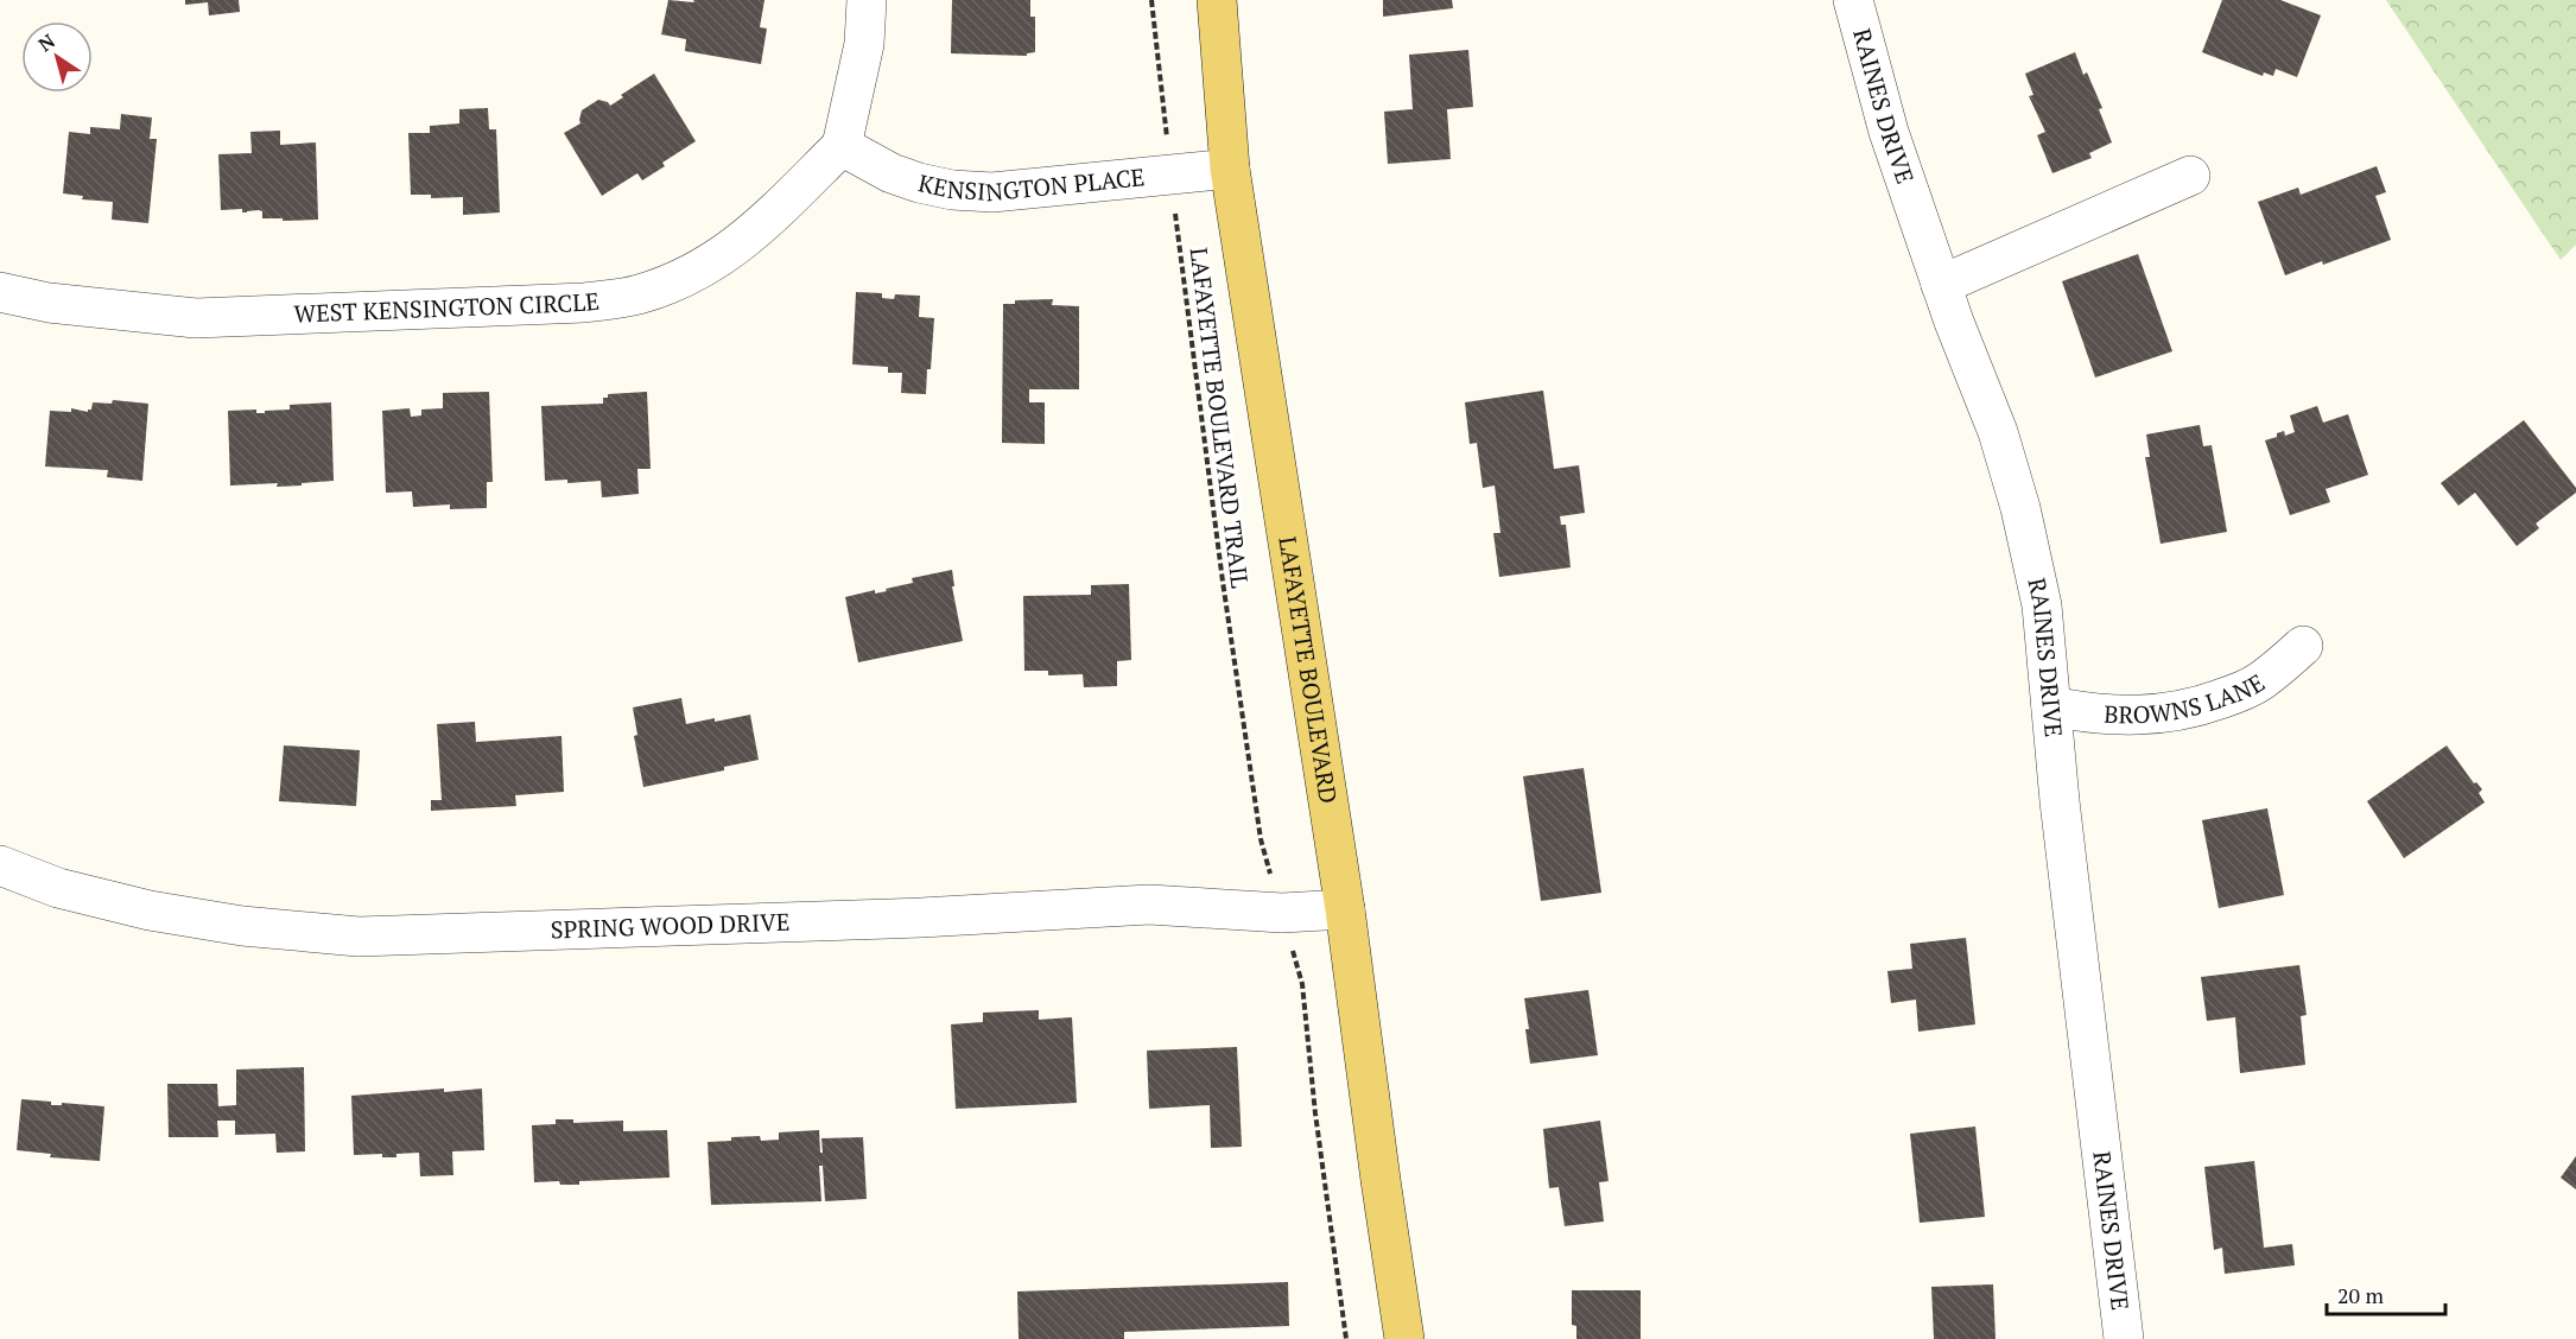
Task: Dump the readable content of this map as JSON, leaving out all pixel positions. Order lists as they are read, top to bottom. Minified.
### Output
{"streets":{"main road":["LAFAYETTE BOULEVARD"],"street":["RAINES DRIVE","KENSINGTON PLACE","WEST KENSINGTON CIRCLE","BROWNS LANE","SPRING WOOD DRIVE"],"path":["LAFAYETTE BOULEVARD TRAIL"]},"crossings":[["RAINES DRIVE","BROWNS LANE"],["KENSINGTON PLACE","WEST KENSINGTON CIRCLE"],["KENSINGTON PLACE","LAFAYETTE BOULEVARD TRAIL"],["KENSINGTON PLACE","LAFAYETTE BOULEVARD"],["LAFAYETTE BOULEVARD","SPRING WOOD DRIVE"]],"scale_bar":"20 m","north":"top left"}
